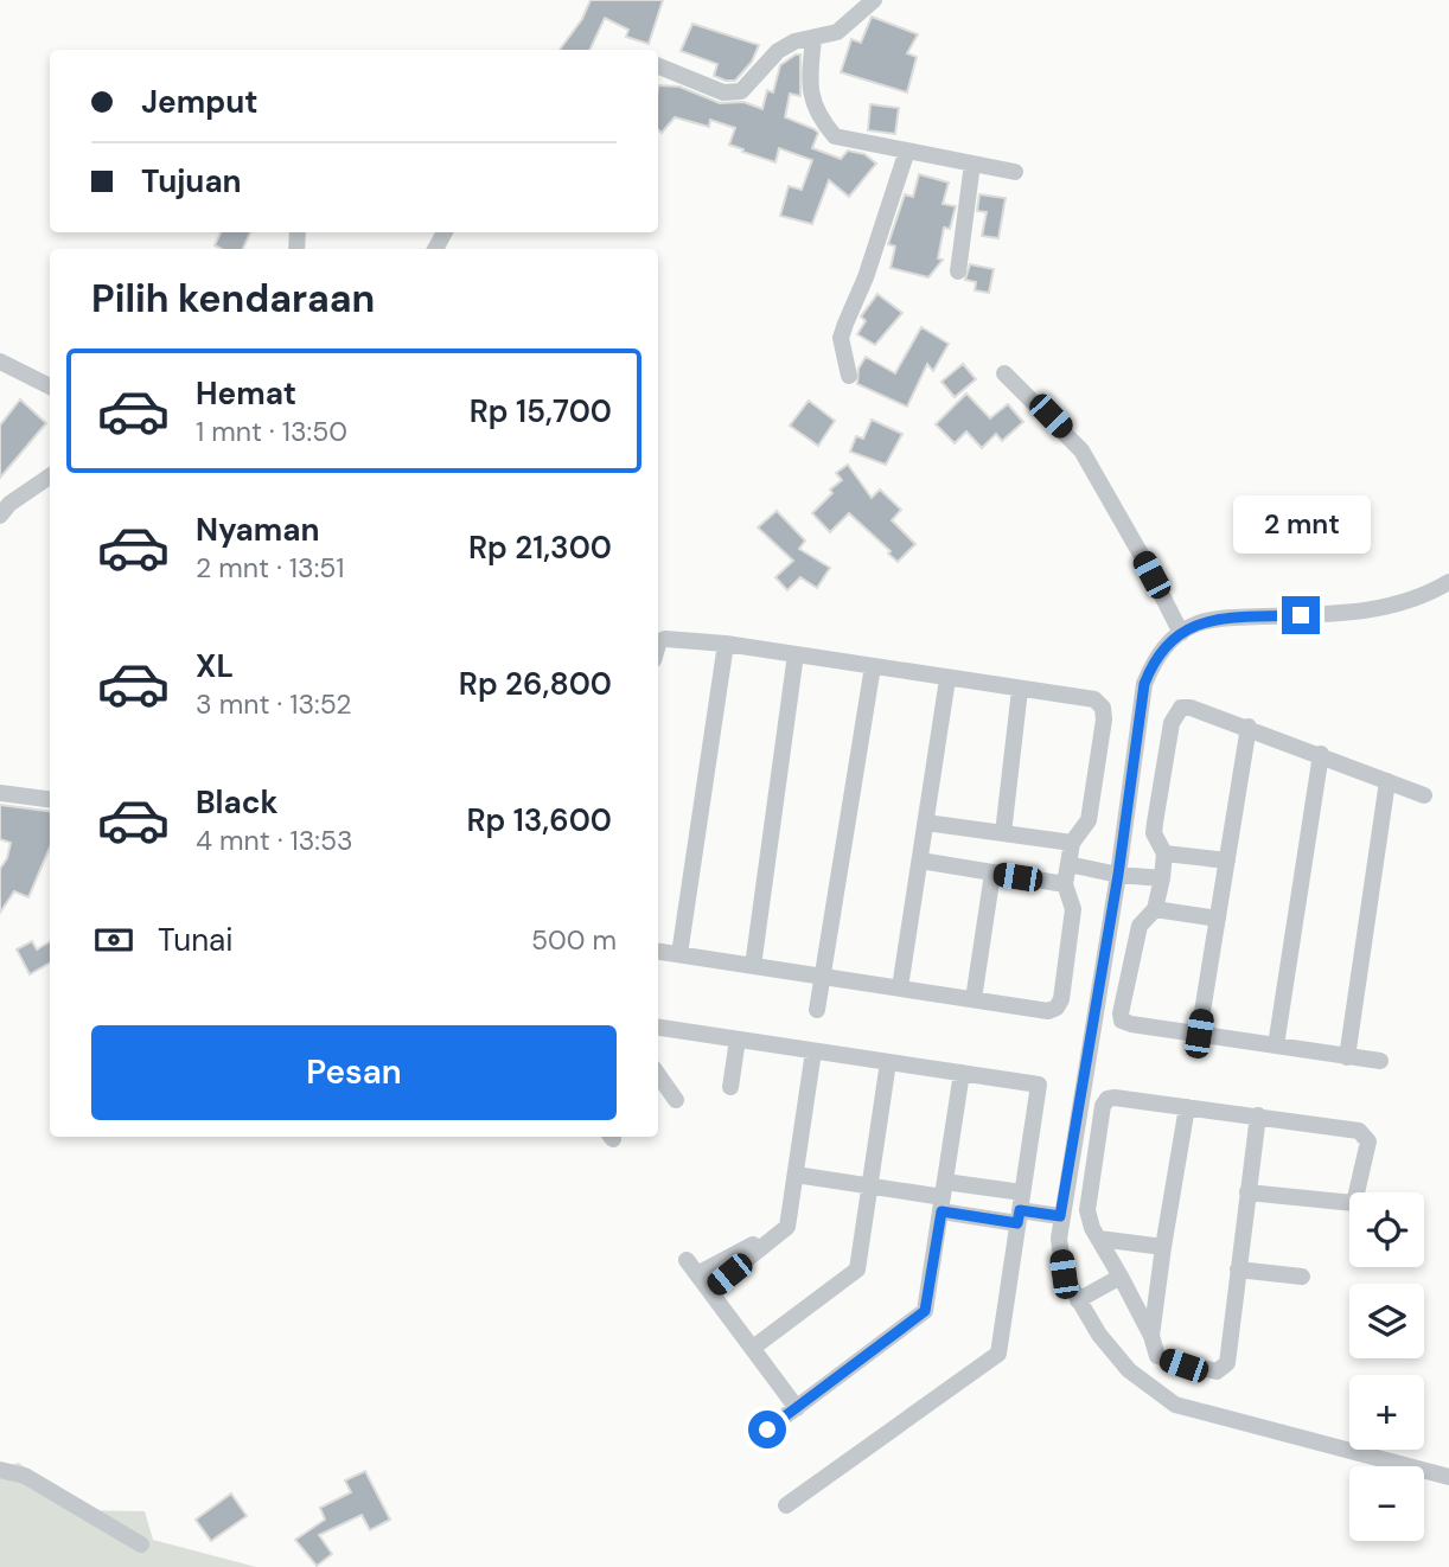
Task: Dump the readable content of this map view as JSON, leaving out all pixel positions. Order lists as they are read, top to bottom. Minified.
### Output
{"page":{"banner":["Jemput","Tujuan"],"heading":"Pilih kendaraan","list":[{"name":"Hemat","note":"1 mnt · 13:50","value":"Rp 15,700"},{"name":"Nyaman","note":"2 mnt · 13:51","value":"Rp 21,300"},{"name":"XL","note":"3 mnt · 13:52","value":"Rp 26,800"},{"name":"Black","note":"4 mnt · 13:53","value":"Rp 13,600"}],"bubble":"2 mnt","pay":["Tunai","500 m"],"buttons":"Pesan","map_buttons":["+","−"]}}
